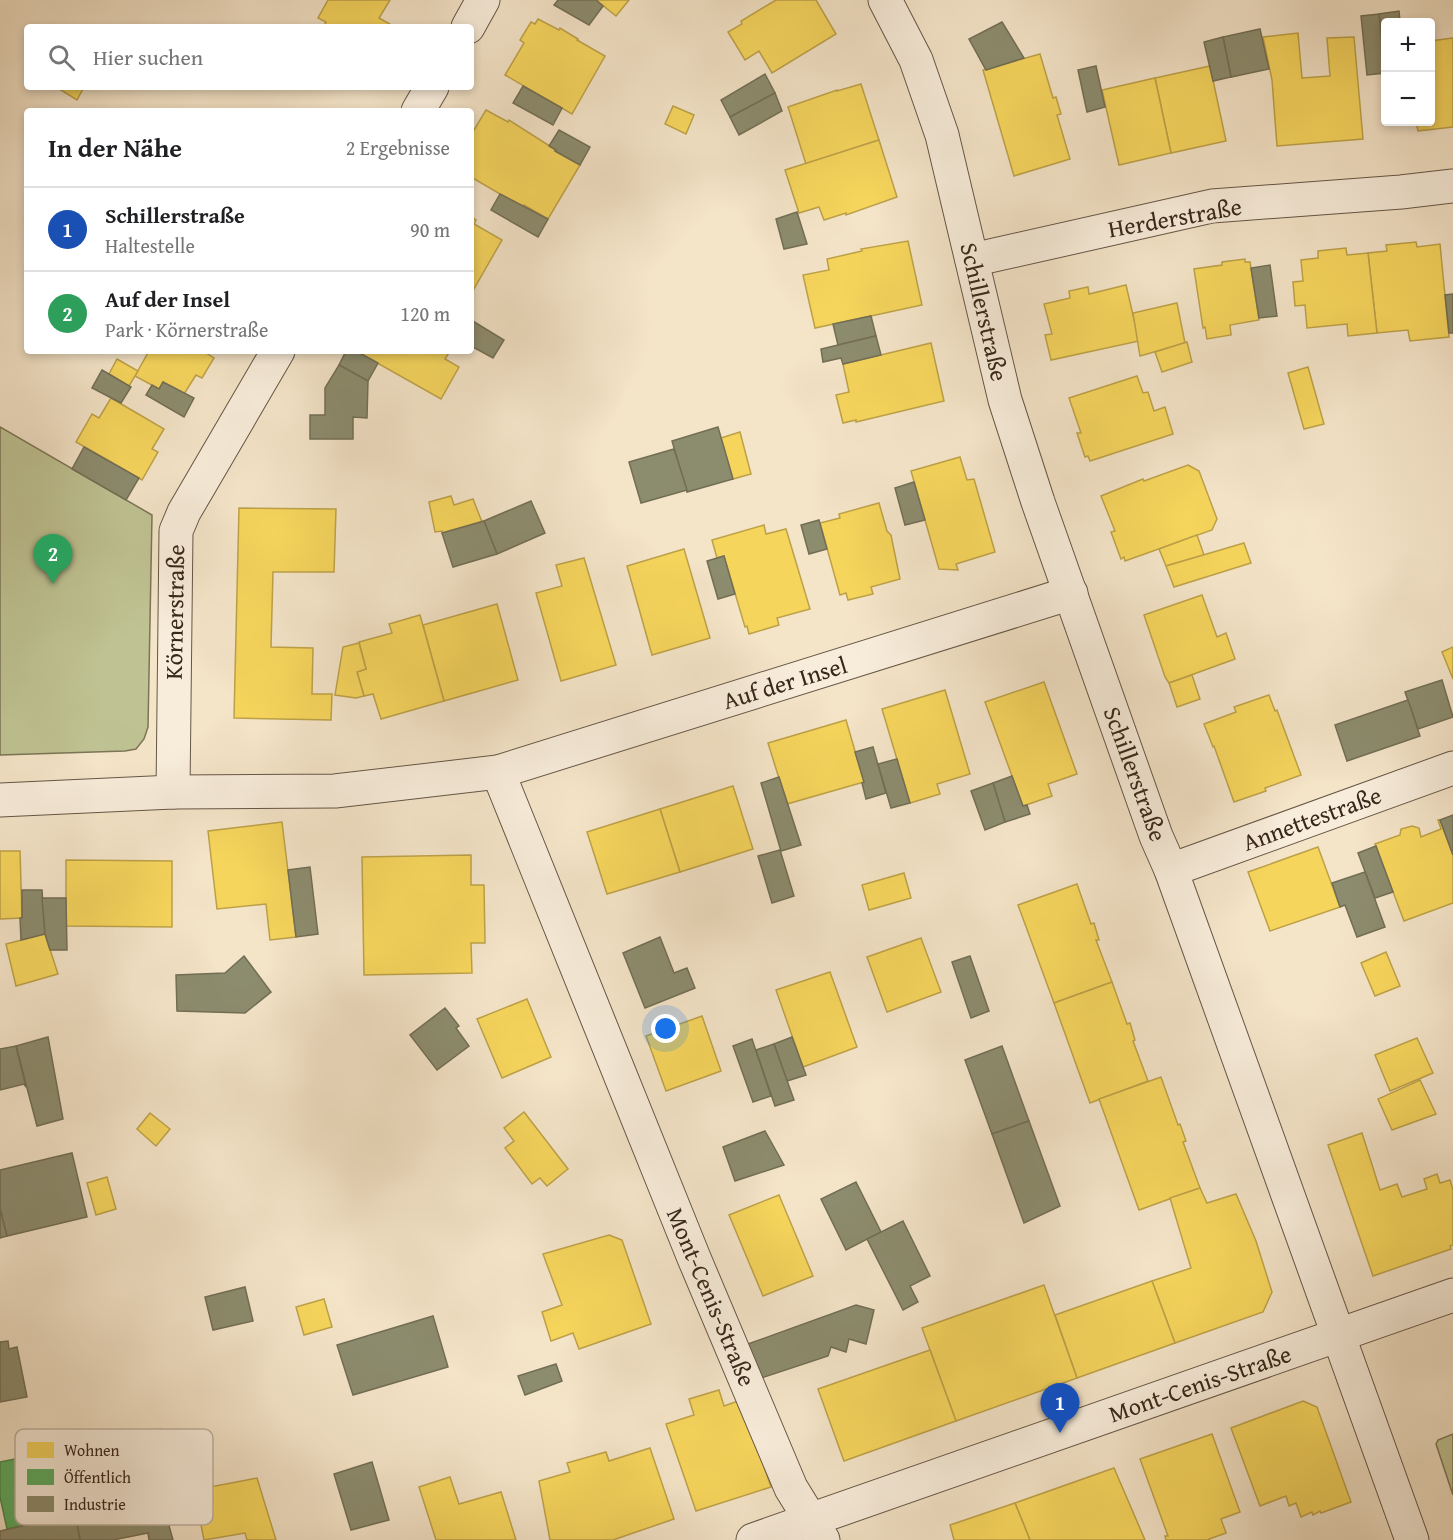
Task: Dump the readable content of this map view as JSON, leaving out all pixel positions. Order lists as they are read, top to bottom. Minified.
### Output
{"streets":{"street":["Herderstraße","Schillerstraße","Körnerstraße","Auf der Insel","Annettestraße","Mont-Cenis-Straße"]},"crossings":[["Herderstraße","Schillerstraße"],["Schillerstraße","Auf der Insel"],["Schillerstraße","Annettestraße"],["Schillerstraße","Mont-Cenis-Straße"],["Körnerstraße","Auf der Insel"],["Auf der Insel","Mont-Cenis-Straße"]],"legend":["Wohnen","Öffentlich","Industrie"],"page":{"map_buttons":["+","−"],"search":"Hier suchen","heading":["In der Nähe","2 Ergebnisse"],"list":[{"mark":"1","name":"Schillerstraße","note":"Haltestelle","value":"90 m"},{"mark":"2","name":"Auf der Insel","note":"Park · Körnerstraße","value":"120 m"}],"pins":["2","1"]}}
